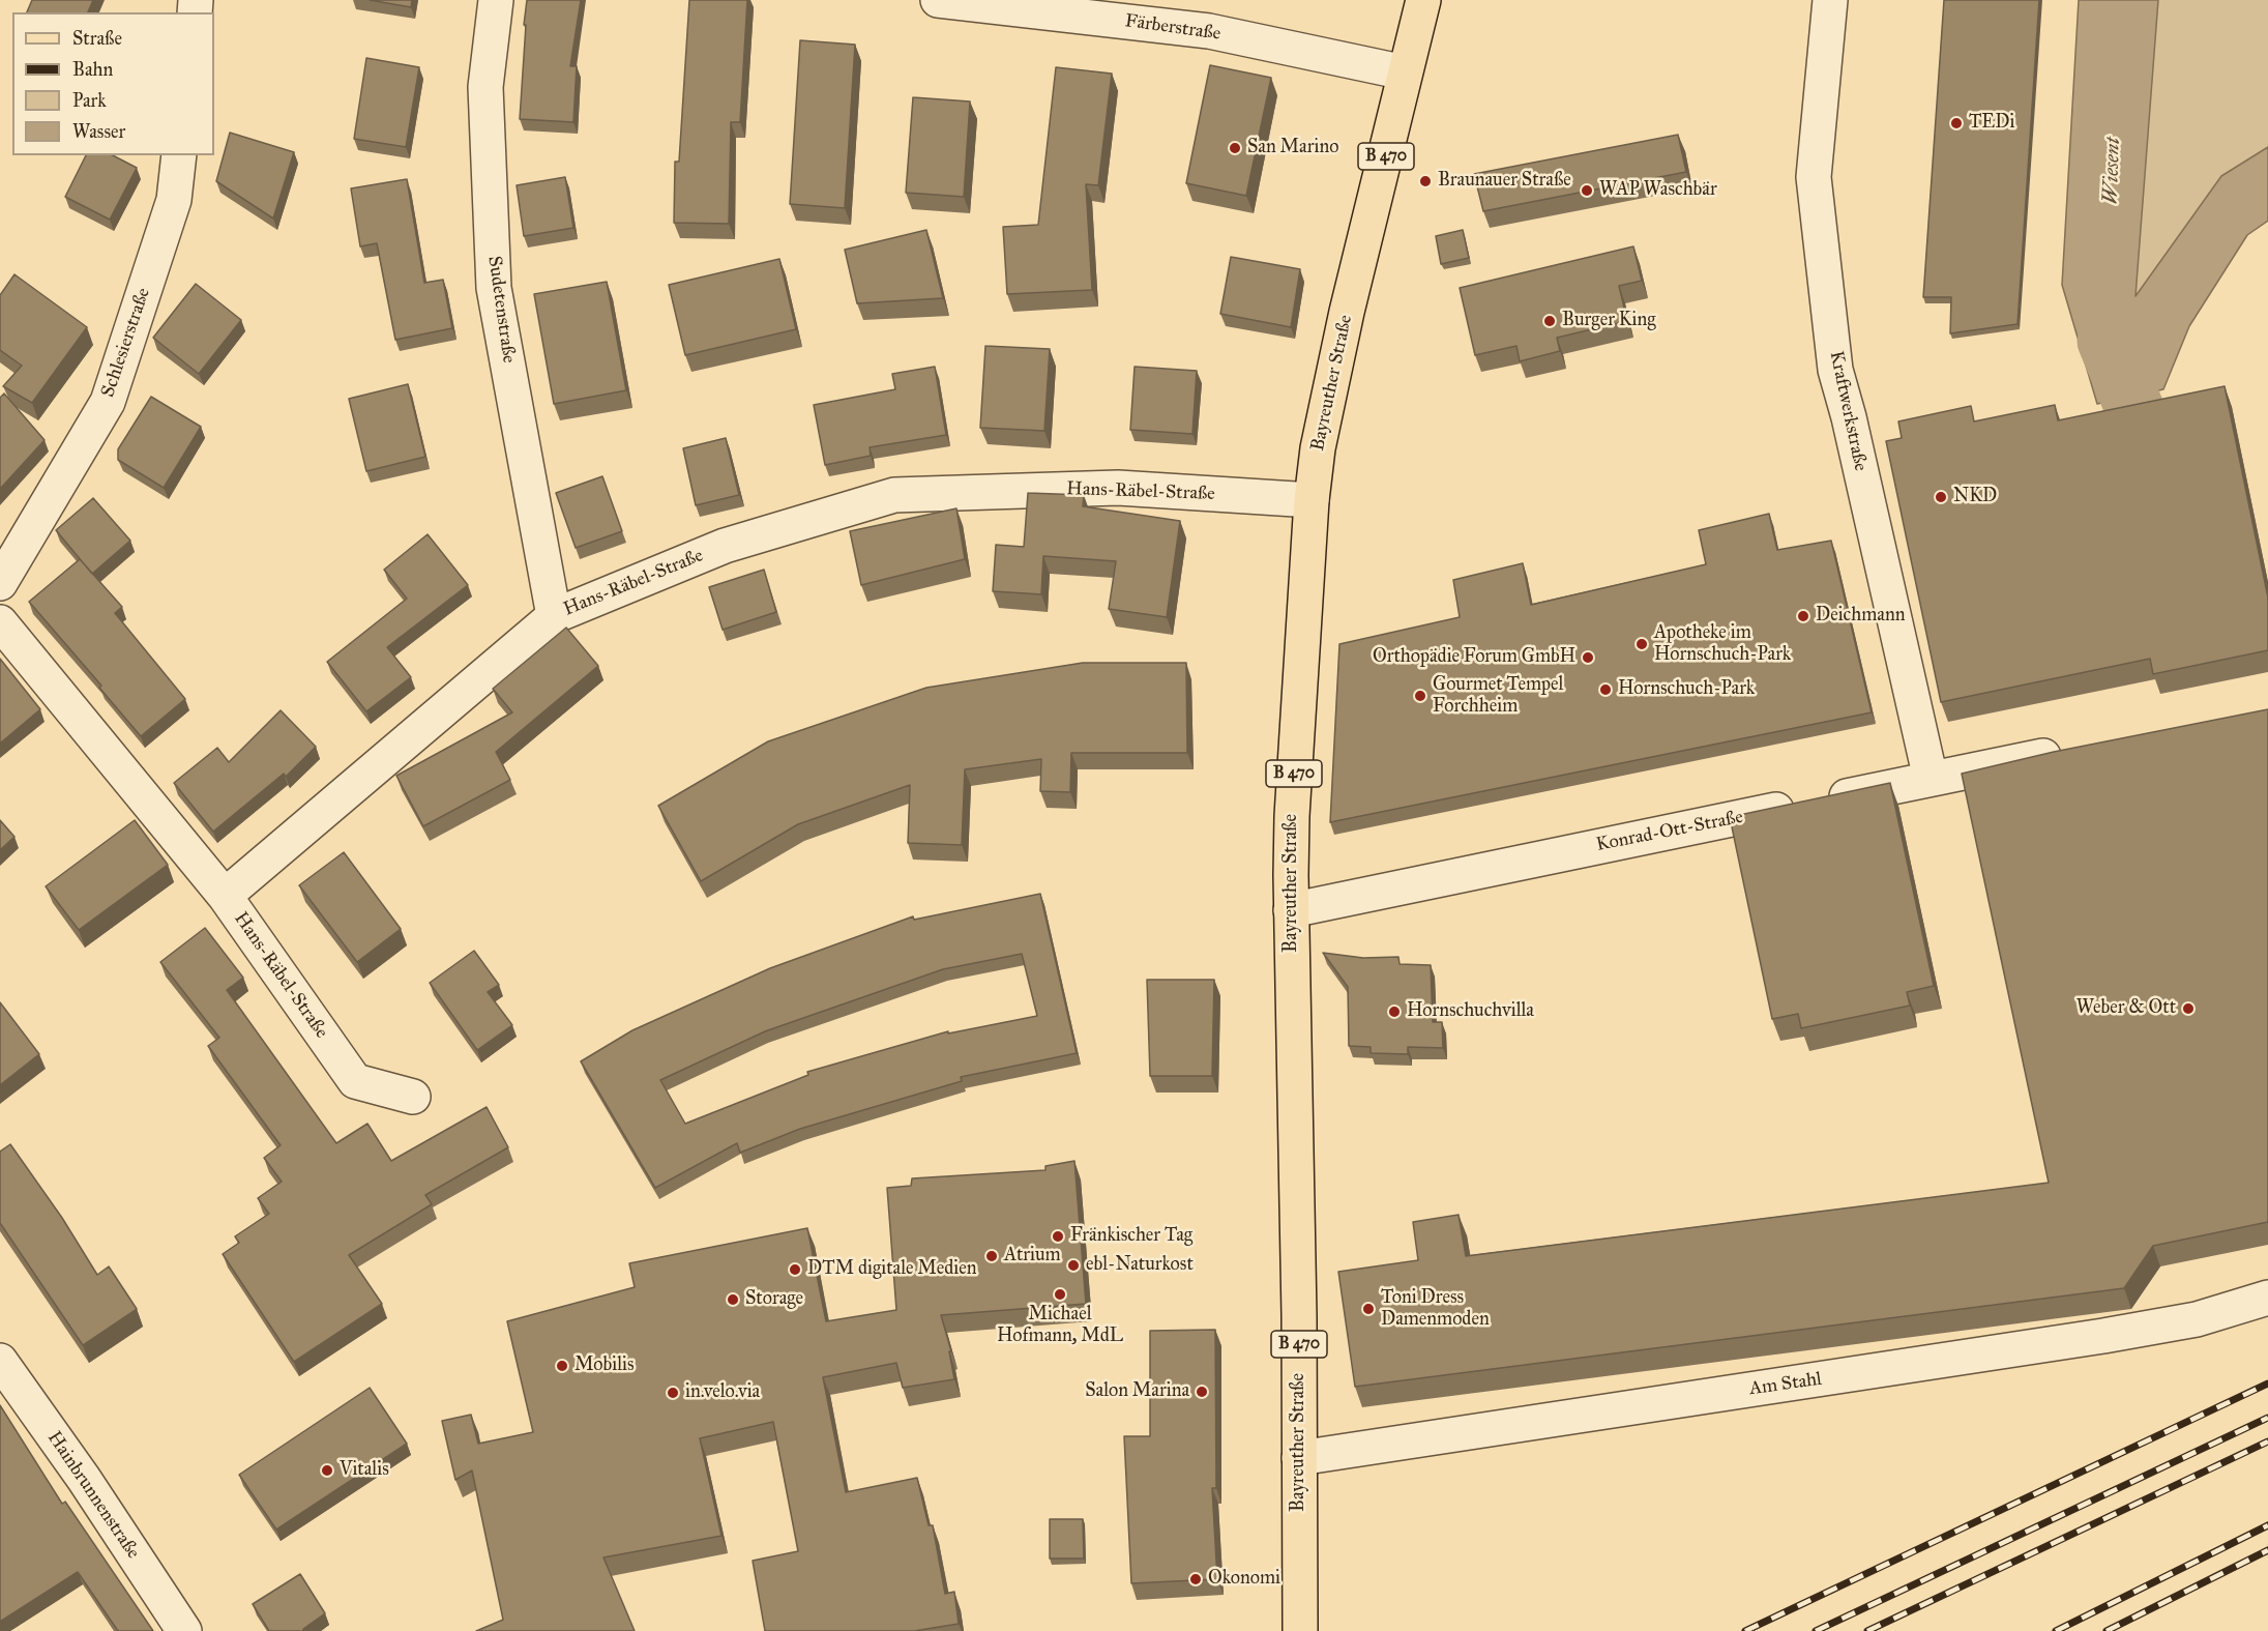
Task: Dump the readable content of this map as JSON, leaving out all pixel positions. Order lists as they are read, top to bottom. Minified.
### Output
{"streets":{"main road":["B 470","Bayreuther Straße"],"street":["Färberstraße","Sudetenstraße","Schlesierstraße","Kraftwerkstraße","Hans-Räbel-Straße","Konrad-Ott-Straße","Am Stahl","Hainbrunnenstraße"]},"crossings":[["Färberstraße","Bayreuther Straße"],["Sudetenstraße","Hans-Räbel-Straße"],["Bayreuther Straße","Hans-Räbel-Straße"],["Bayreuther Straße","Konrad-Ott-Straße"],["Bayreuther Straße","Am Stahl"],["Kraftwerkstraße","Konrad-Ott-Straße"]],"water":["Wiesent"],"places":["TEDi","San Marino","Braunauer Straße","WAP Waschbär","Burger King","NKD","Deichmann","Apotheke im Hornschuch-Park","Orthopädie Forum GmbH","Hornschuch-Park","Gourmet Tempel Forchheim","Weber & Ott","Hornschuchvilla","Fränkischer Tag","Atrium","ebl-Naturkost","DTM digitale Medien","Michael Hofmann, MdL","Storage","Toni Dress Damenmoden","Mobilis","Salon Marina","in.velo.via","Vitalis","Okonomi"],"legend":["Straße","Bahn","Park","Wasser"]}
